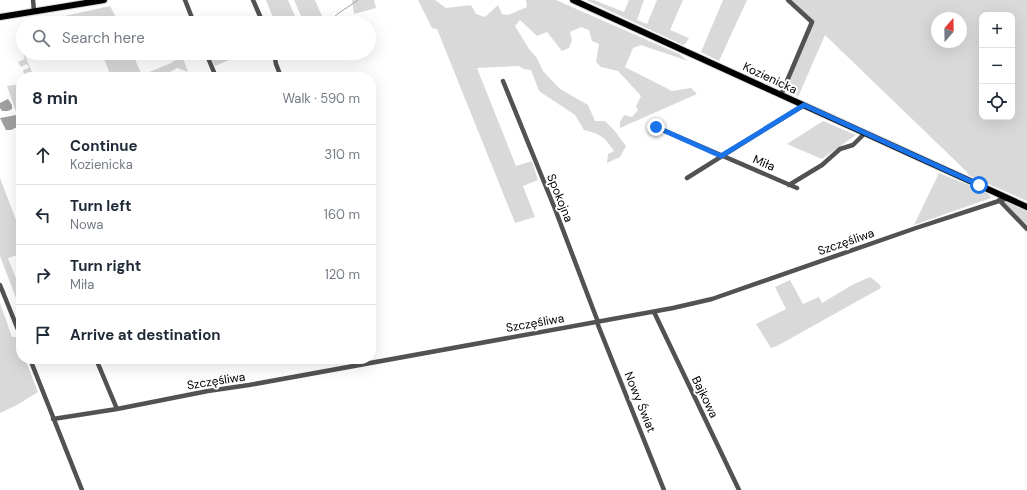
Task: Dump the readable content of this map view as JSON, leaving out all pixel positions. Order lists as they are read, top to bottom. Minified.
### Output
{"streets":{"main road":["Kozienicka"],"street":["Miła","Spokojna","Szczęśliwa","Bajkowa","Nowy Świat"]},"crossings":[["Kozienicka","Szczęśliwa"],["Spokojna","Szczęśliwa"],["Spokojna","Nowy Świat"],["Szczęśliwa","Bajkowa"],["Szczęśliwa","Nowy Świat"]],"north":"top","page":{"map_buttons":["+","−"],"search":"Search here","heading":["8 min","Walk · 590 m"],"list":[["Continue","Kozienicka","310 m"],["Turn left","Nowa","160 m"],["Turn right","Miła","120 m"],"Arrive at destination"]}}
